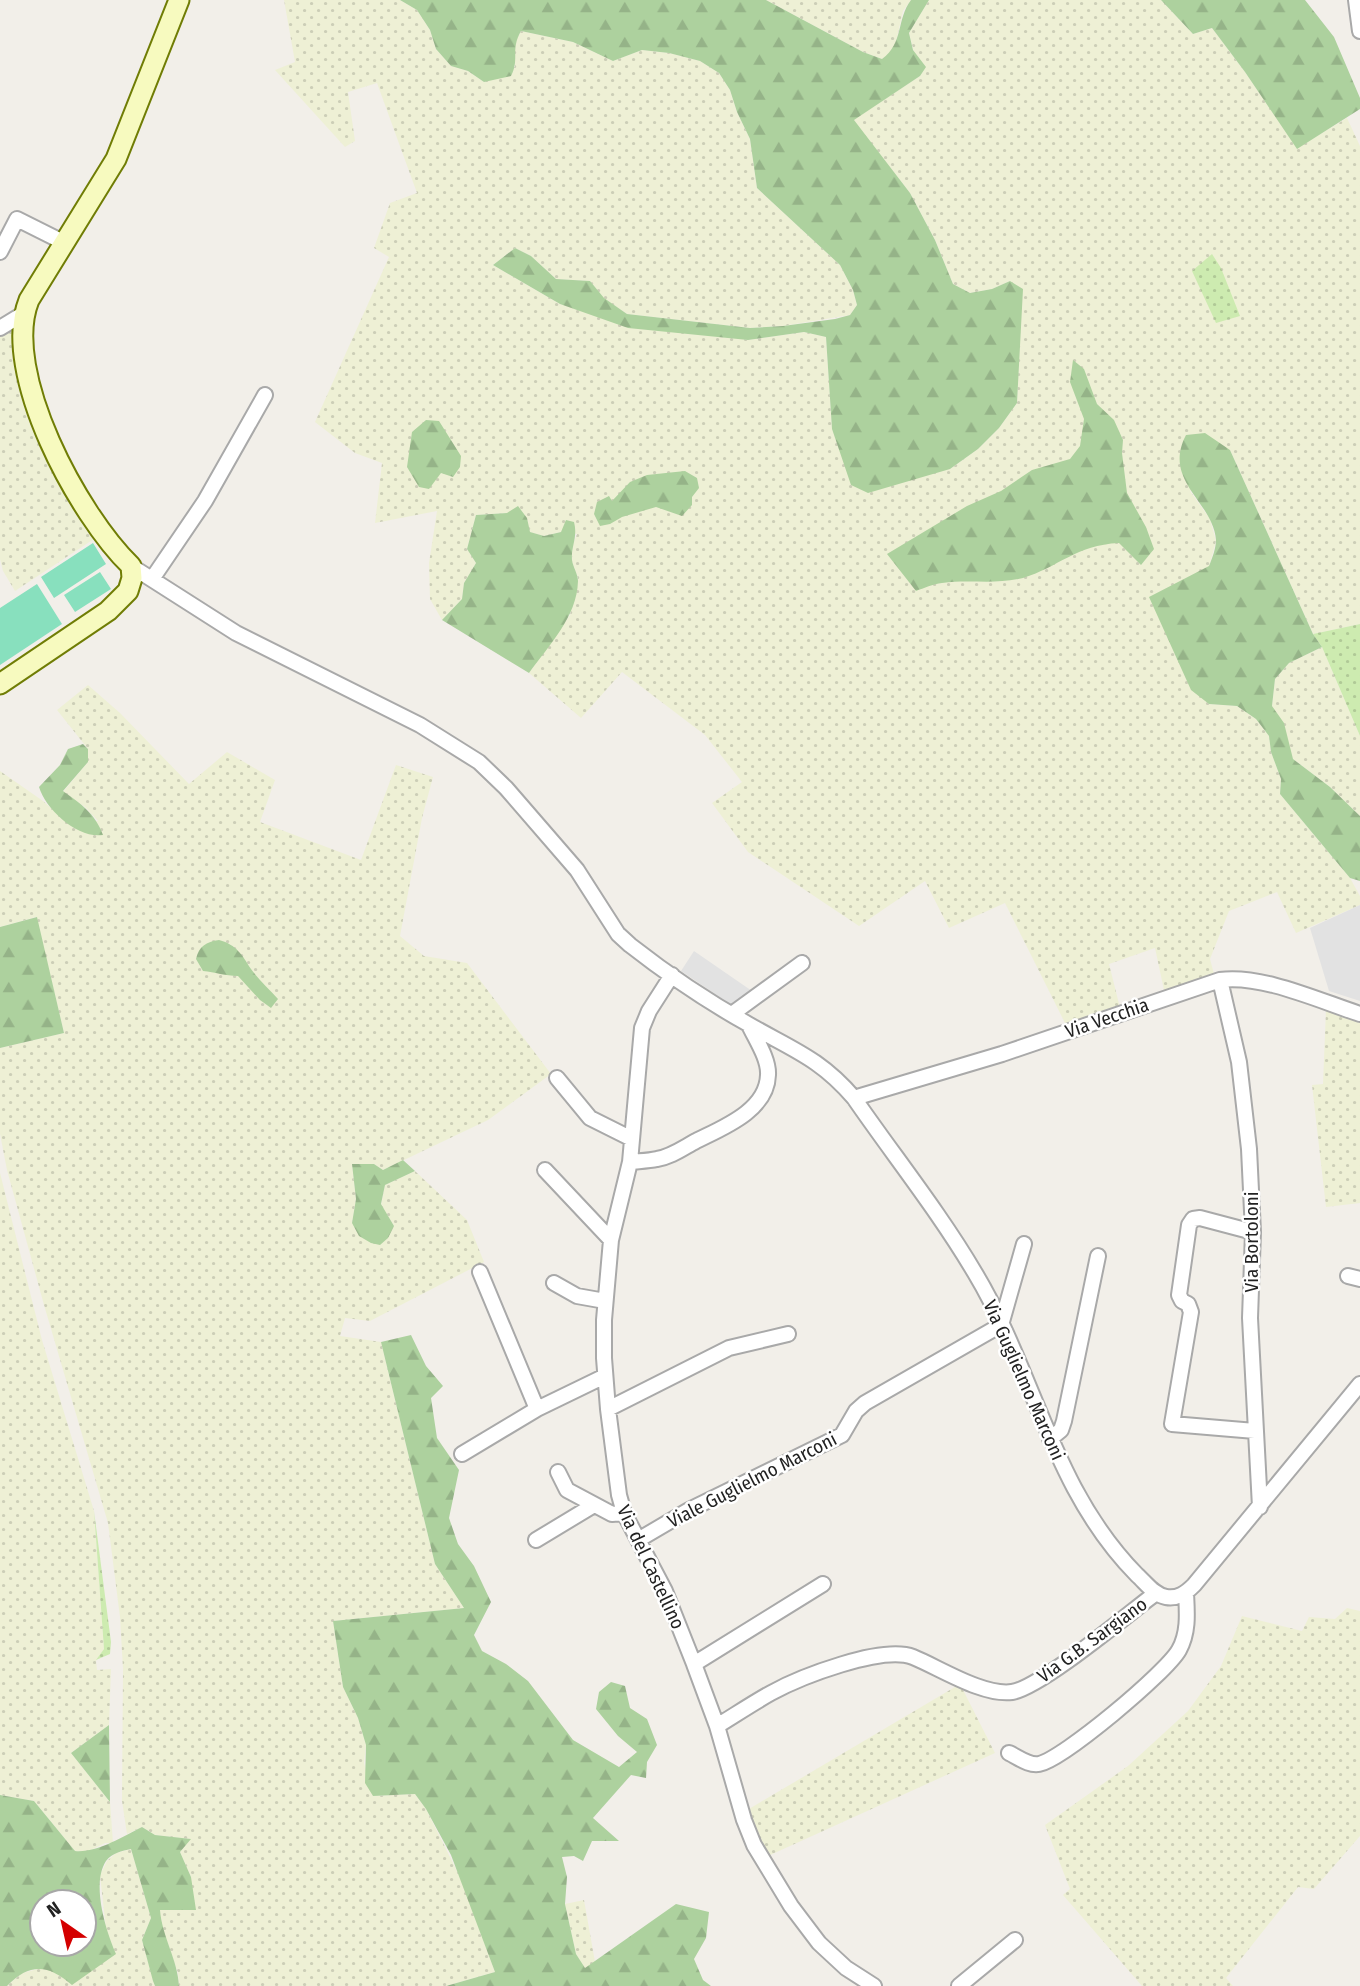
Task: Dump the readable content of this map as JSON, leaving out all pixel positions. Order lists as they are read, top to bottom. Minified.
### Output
{"streets":{"street":["Via Vecchia","Via Bortoloni","Via Guglielmo Marconi","Viale Guglielmo Marconi","Via del Castellino","Via G.B. Sargiano"]},"crossings":[["Via Vecchia","Via Bortoloni"],["Via Vecchia","Via Guglielmo Marconi"],["Via Guglielmo Marconi","Viale Guglielmo Marconi"],["Via Guglielmo Marconi","Via del Castellino"],["Via Guglielmo Marconi","Via G.B. Sargiano"],["Viale Guglielmo Marconi","Via del Castellino"],["Via del Castellino","Via G.B. Sargiano"]],"north":"top left"}
